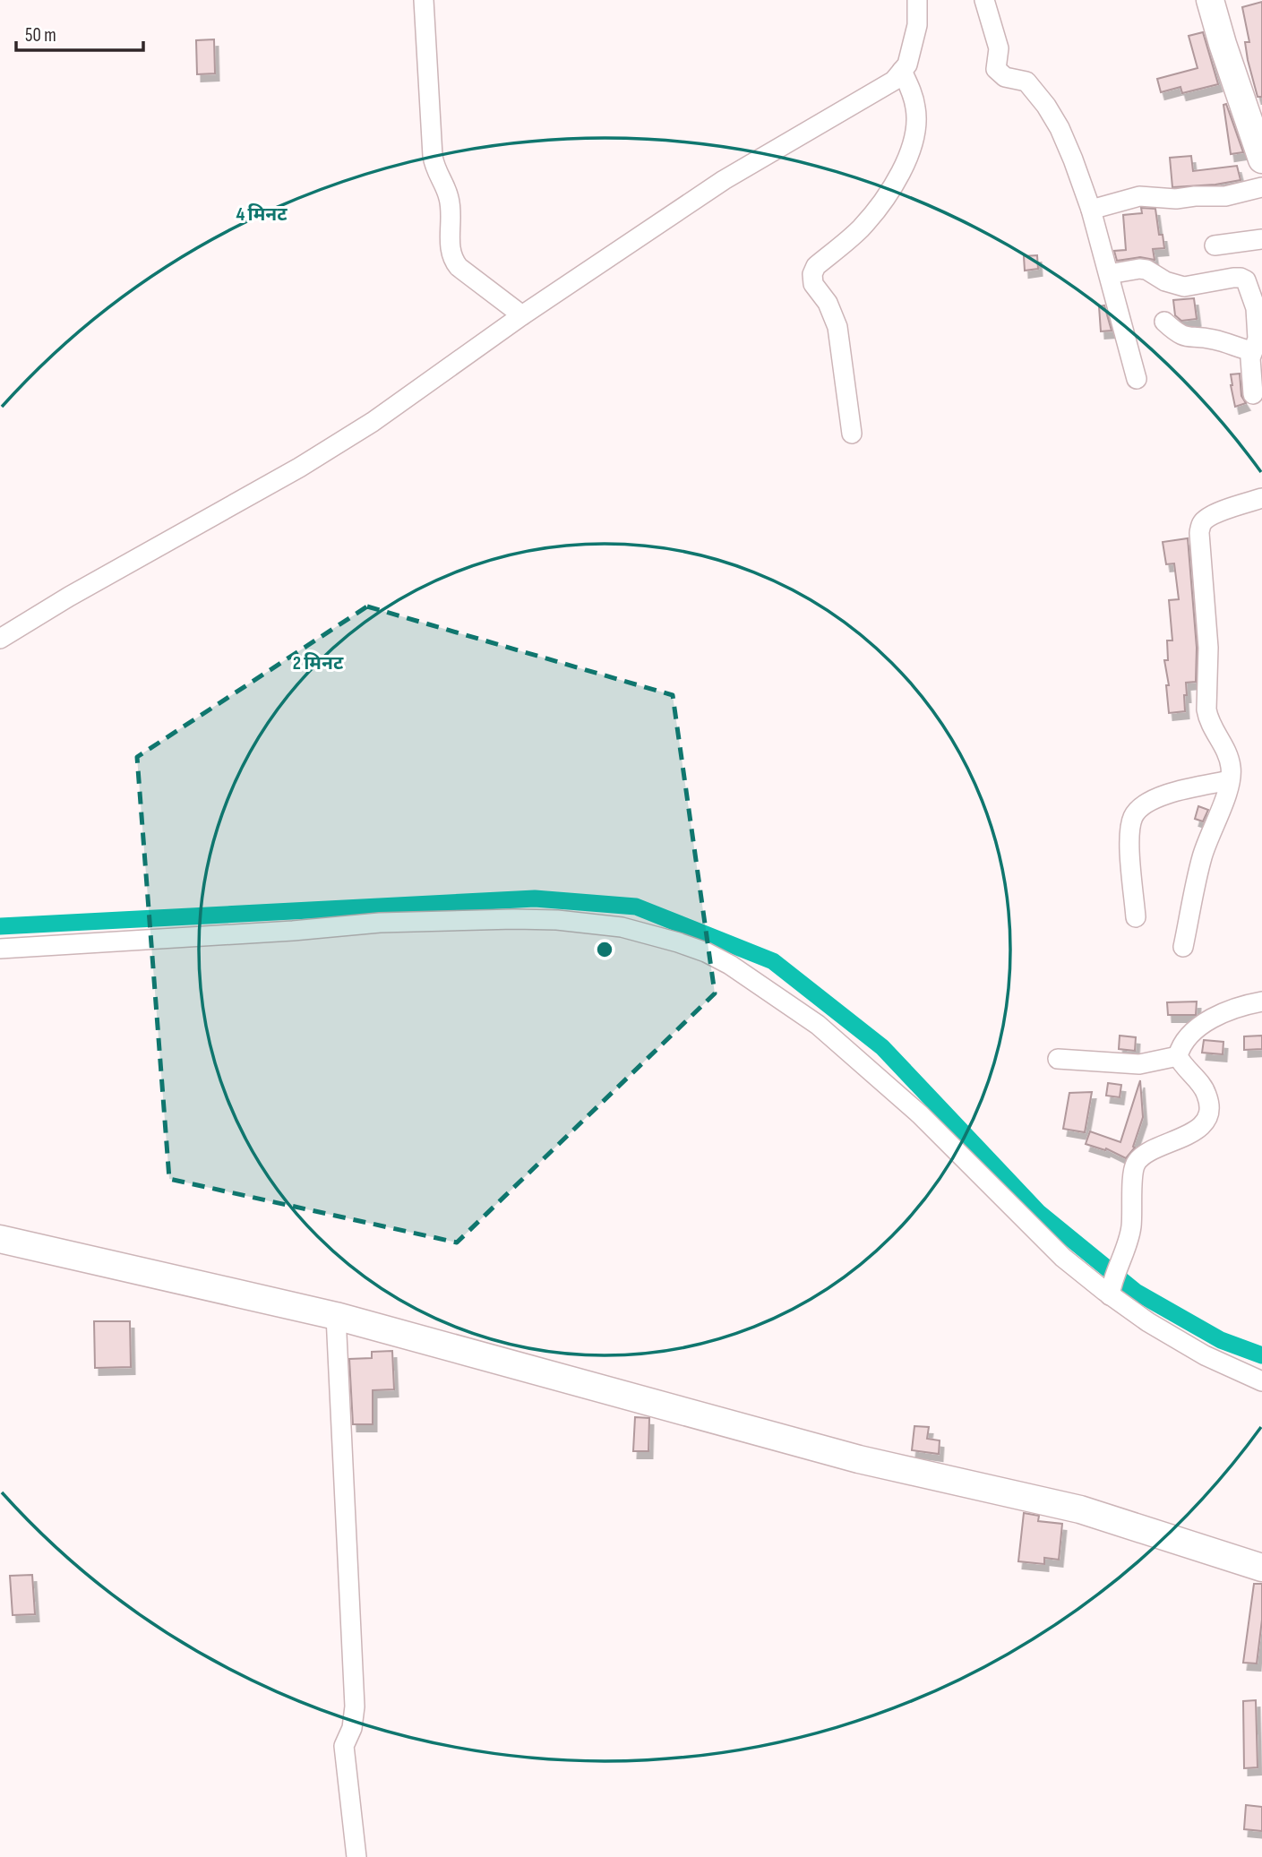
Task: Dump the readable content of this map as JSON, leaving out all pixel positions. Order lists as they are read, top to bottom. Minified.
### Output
{"scale_bar":"50 m","rings":["4 मिनट","2 मिनट"]}
